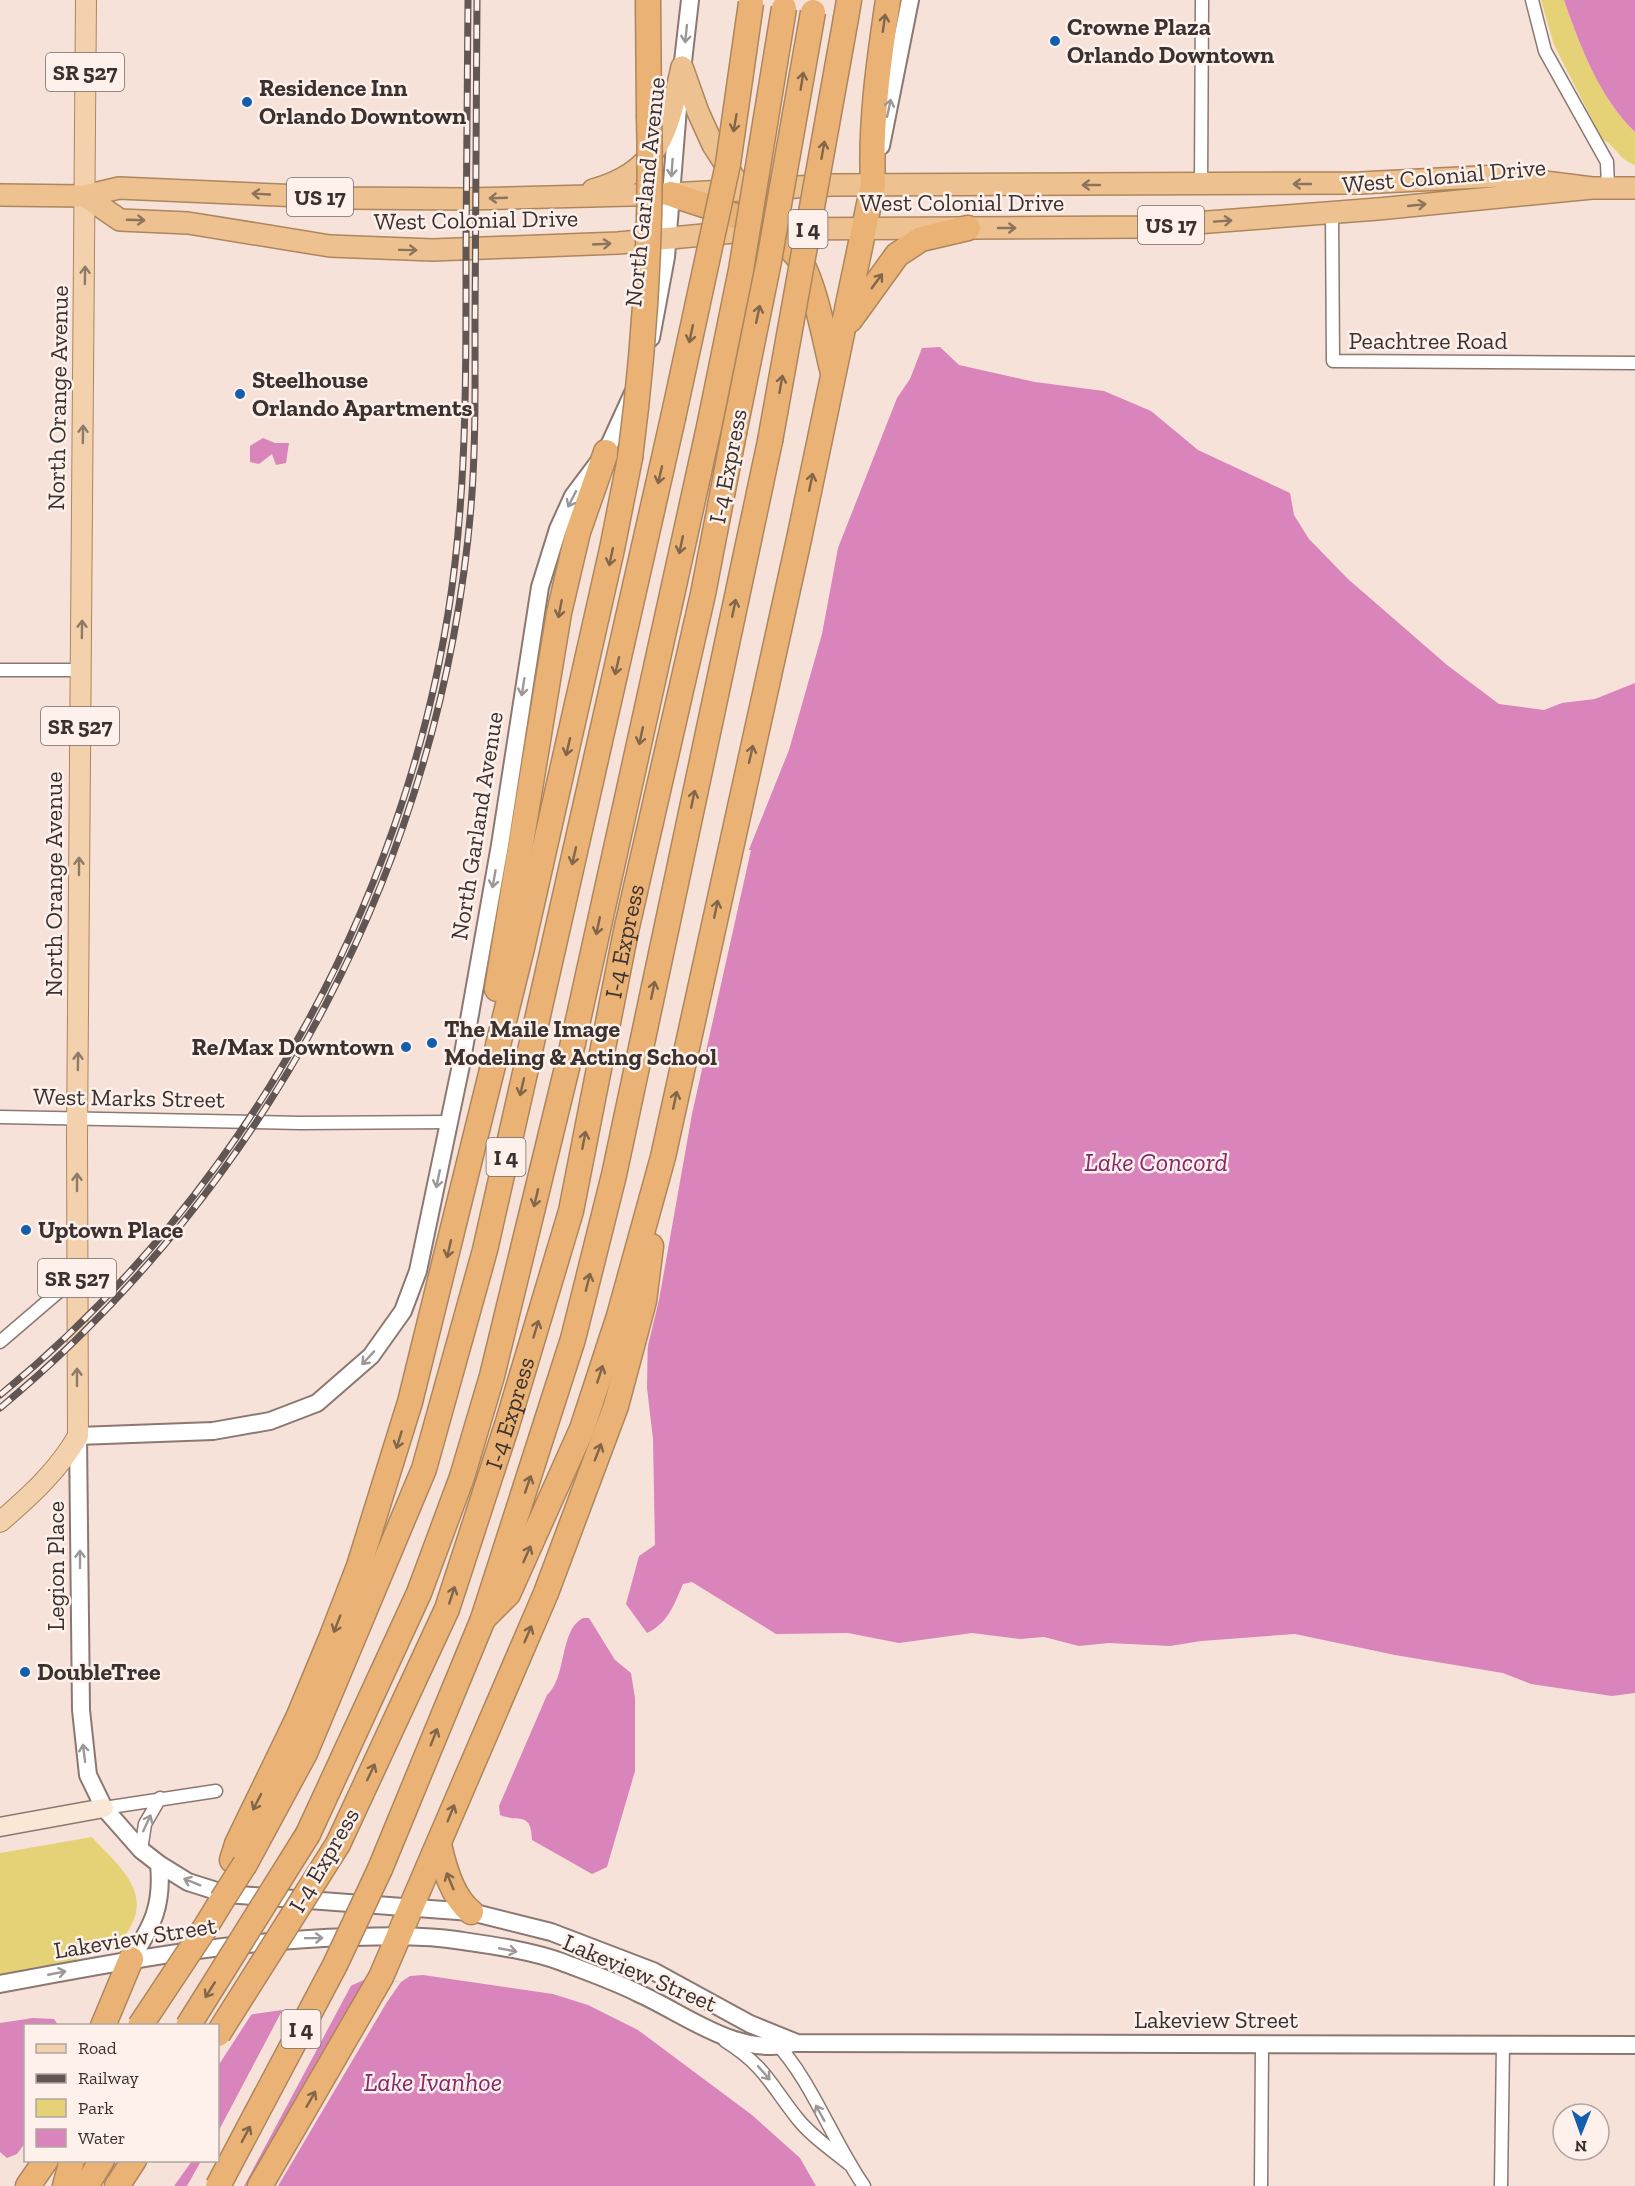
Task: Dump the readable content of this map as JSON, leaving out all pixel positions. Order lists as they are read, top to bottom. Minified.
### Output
{"streets":{"highway":["West Colonial Drive","US 17","I 4","I-4 Express"],"main road":["SR 527","North Orange Avenue"],"street":["North Garland Avenue","Peachtree Road","West Marks Street","Legion Place","Lakeview Street"]},"crossings":[["West Colonial Drive","North Garland Avenue"],["West Colonial Drive","US 17"],["West Colonial Drive","Peachtree Road"],["West Colonial Drive","North Orange Avenue"],["North Garland Avenue","North Orange Avenue"],["North Garland Avenue","West Marks Street"],["North Garland Avenue","Legion Place"],["US 17","North Orange Avenue"],["North Orange Avenue","West Marks Street"],["North Orange Avenue","Legion Place"],["Legion Place","Lakeview Street"]],"one_way":["North Garland Avenue","North Orange Avenue","Legion Place"],"water":["Lake Concord","Lake Ivanhoe"],"places":["Crowne Plaza Orlando Downtown","Residence Inn Orlando Downtown","Steelhouse Orlando Apartments","The Maile Image Modeling & Acting School","Re/Max Downtown","Uptown Place","DoubleTree"],"legend":["Road","Railway","Park","Water"],"north":"bottom"}
